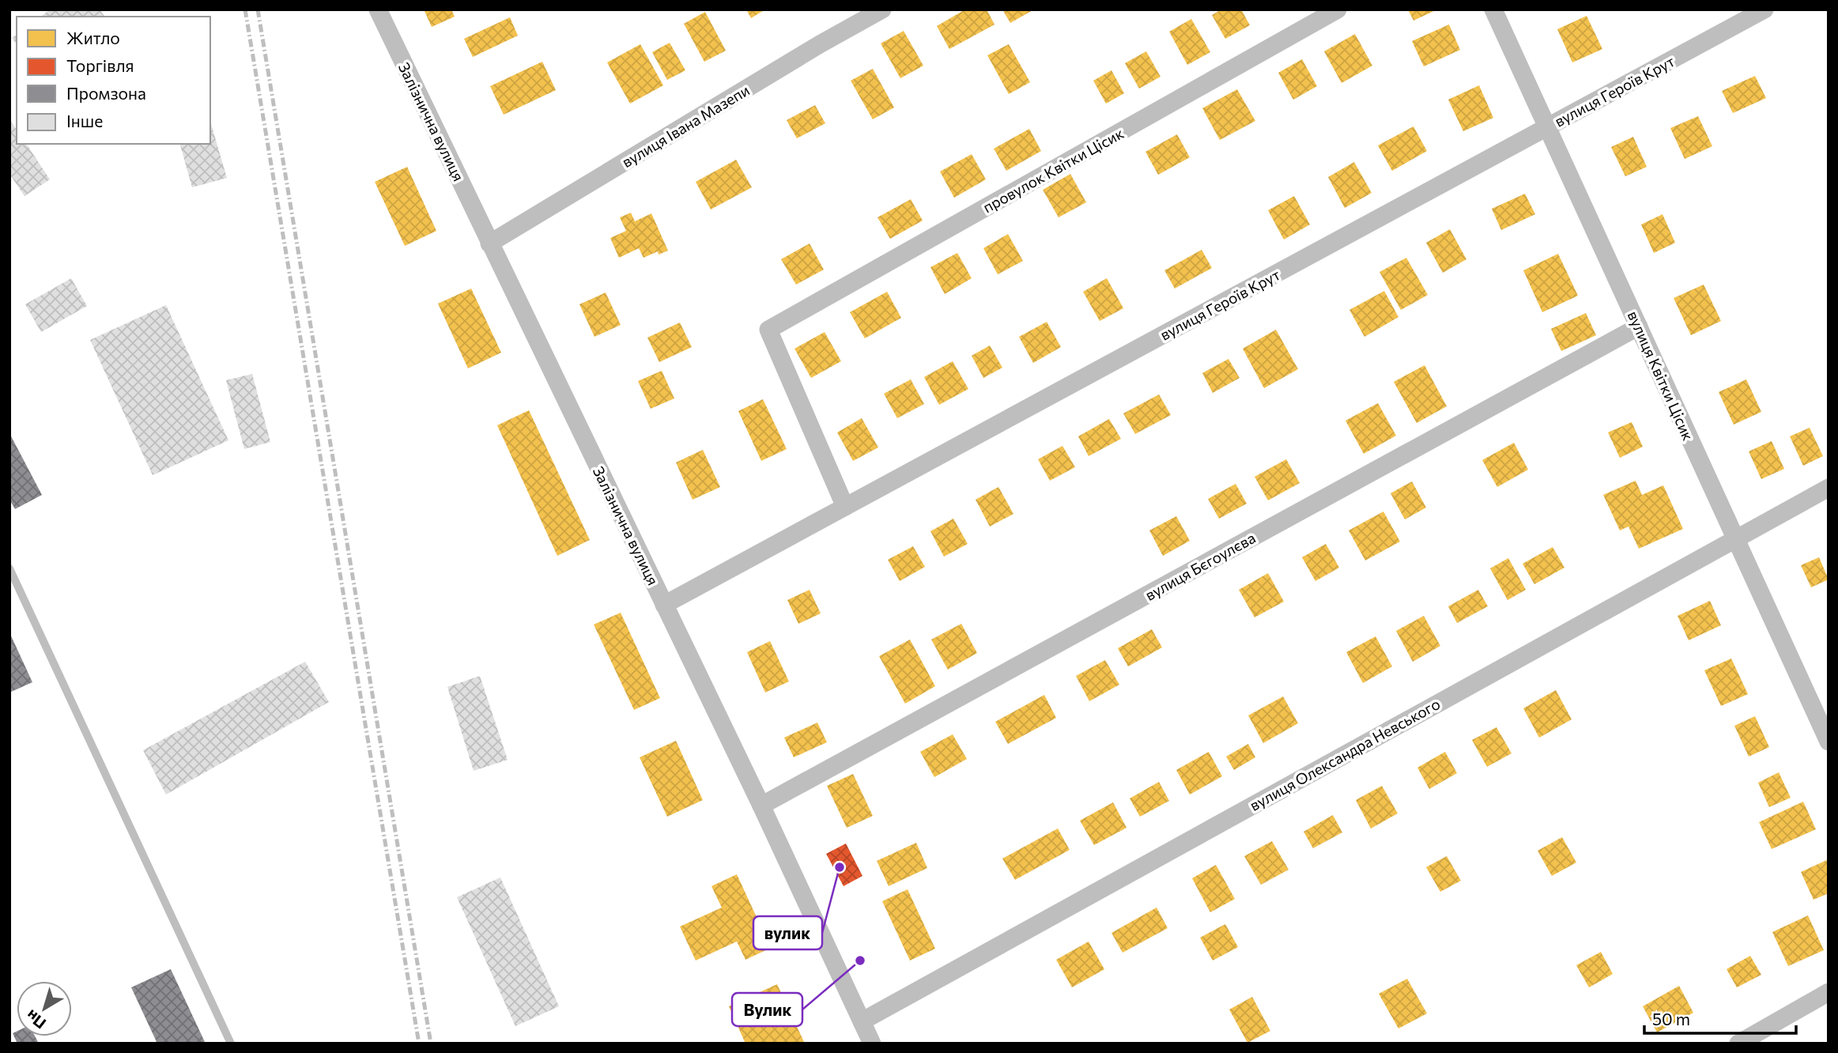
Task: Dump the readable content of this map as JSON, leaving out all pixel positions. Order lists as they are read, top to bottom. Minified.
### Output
{"streets":{"street":["вулиця Героїв Крут","Залізнична вулиця","вулиця Івана Мазепи","провулок Квітки Цісик","вулиця Квітки Цісик","вулиця Бєгоулєва","вулиця Олександра Невського"]},"crossings":[["вулиця Героїв Крут","Залізнична вулиця"],["вулиця Героїв Крут","провулок Квітки Цісик"],["вулиця Героїв Крут","вулиця Квітки Цісик"],["Залізнична вулиця","вулиця Івана Мазепи"],["Залізнична вулиця","вулиця Бєгоулєва"],["Залізнична вулиця","вулиця Олександра Невського"],["вулиця Квітки Цісик","вулиця Бєгоулєва"],["вулиця Квітки Цісик","вулиця Олександра Невського"]],"places":["вулик","Вулик"],"legend":["Житло","Торгівля","Промзона","Інше"],"scale_bar":"50 m","north":"bottom left"}
